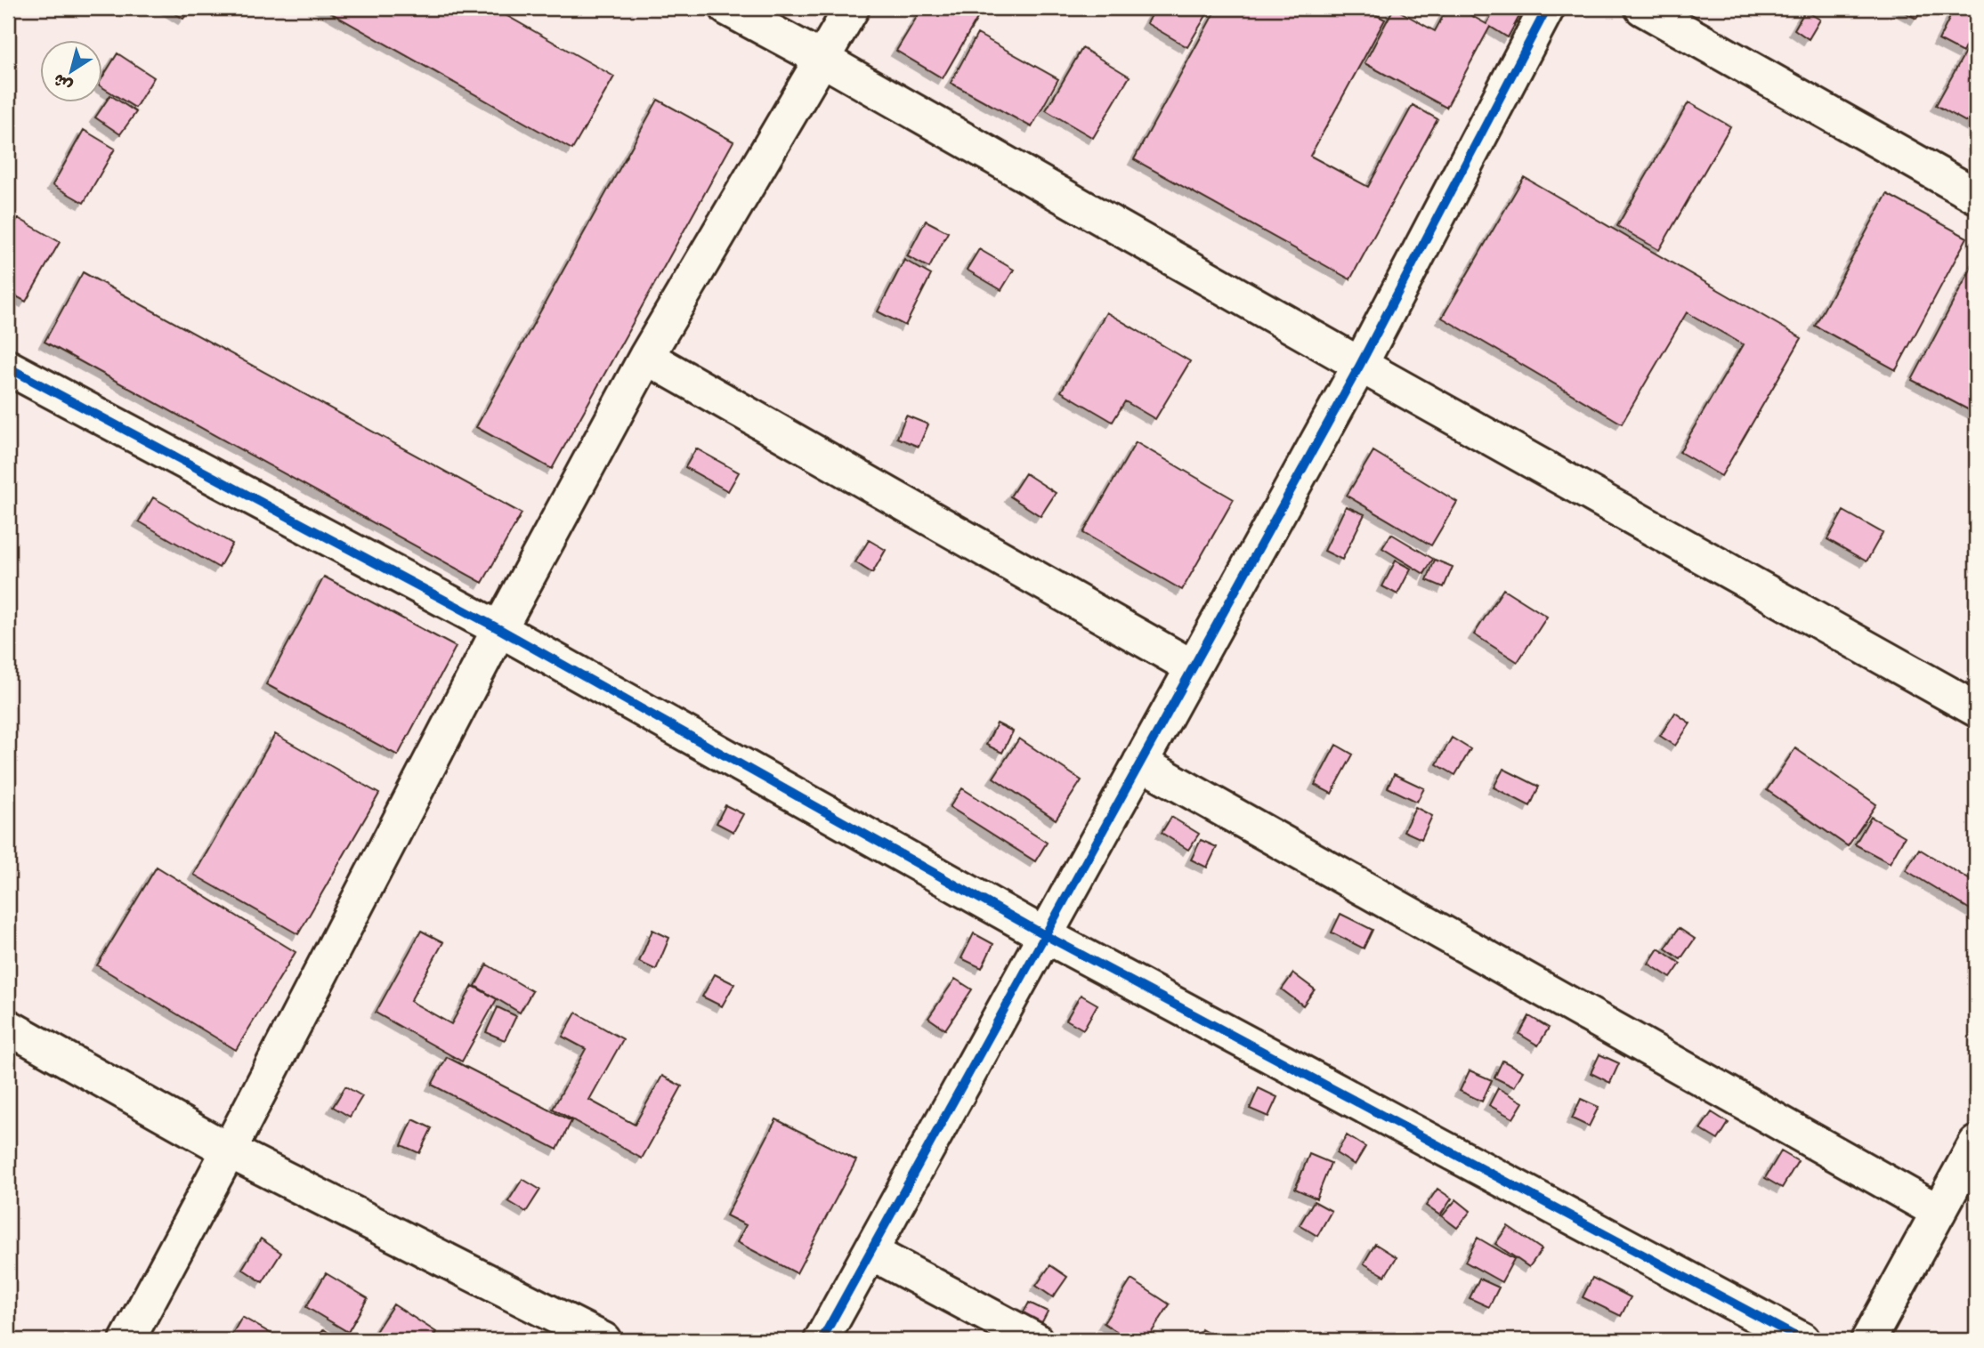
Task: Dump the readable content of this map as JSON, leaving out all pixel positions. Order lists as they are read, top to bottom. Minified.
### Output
{"north":"bottom left"}
